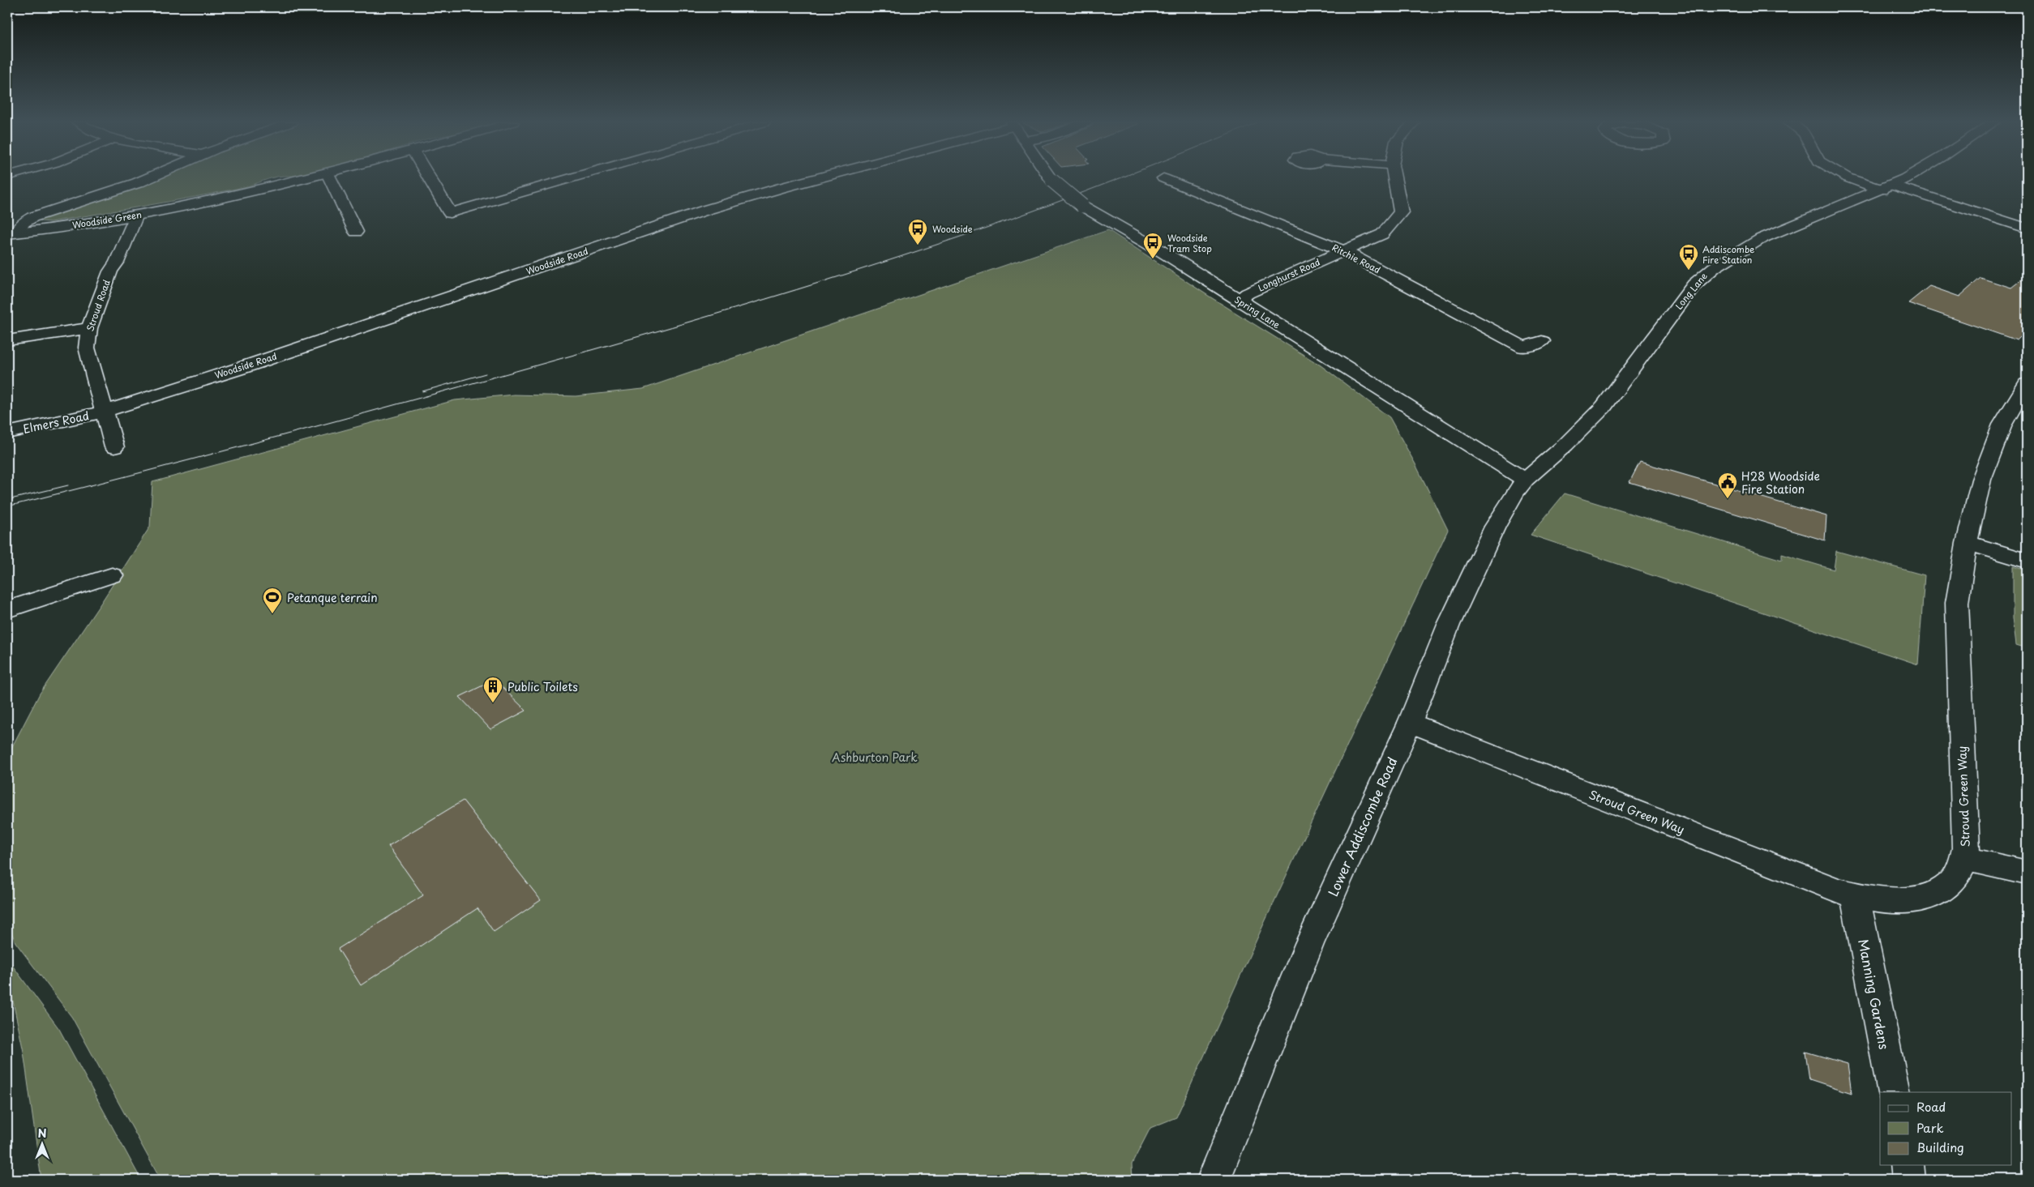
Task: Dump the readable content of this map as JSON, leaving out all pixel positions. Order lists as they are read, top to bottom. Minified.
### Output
{"streets":{"street":["Woodside Green","Ritchie Road","Woodside Road","Longhurst Road","Long Lane","Stroud Road","Spring Lane","Elmers Road","Stroud Green Way","Lower Addiscombe Road","Manning Gardens"]},"crossings":[["Woodside Green","Stroud Road"],["Ritchie Road","Longhurst Road"],["Woodside Road","Stroud Road"],["Woodside Road","Elmers Road"],["Longhurst Road","Spring Lane"],["Long Lane","Spring Lane"],["Long Lane","Lower Addiscombe Road"],["Stroud Road","Elmers Road"],["Spring Lane","Lower Addiscombe Road"],["Stroud Green Way","Lower Addiscombe Road"],["Stroud Green Way","Manning Gardens"]],"parks":["Ashburton Park"],"places":{"bus stop":["Woodside","Woodside Tram Stop","Addiscombe Fire Station"],"public building":["H28 Woodside Fire Station"],"sports":["Petanque terrain"],"building":["Public Toilets"]},"legend":["Road","Park","Building"],"north":"top"}
